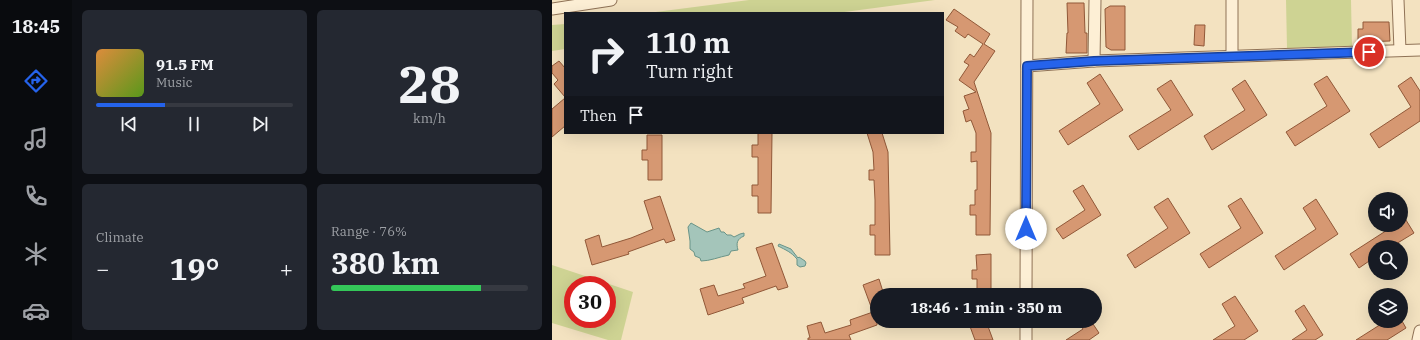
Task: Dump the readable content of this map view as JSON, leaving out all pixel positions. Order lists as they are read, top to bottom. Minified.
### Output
{"page":{"tabs":"18:45","tile":[["28","km/h"],"Climate",["Range · 76%","380 km"]],"turn":["110 m","Turn right"],"song":["91.5 FM","Music"],"then":"Then","heat":["−","19°","+"],"limit":"30","trip":"18:46 · 1 min · 350 m"}}
